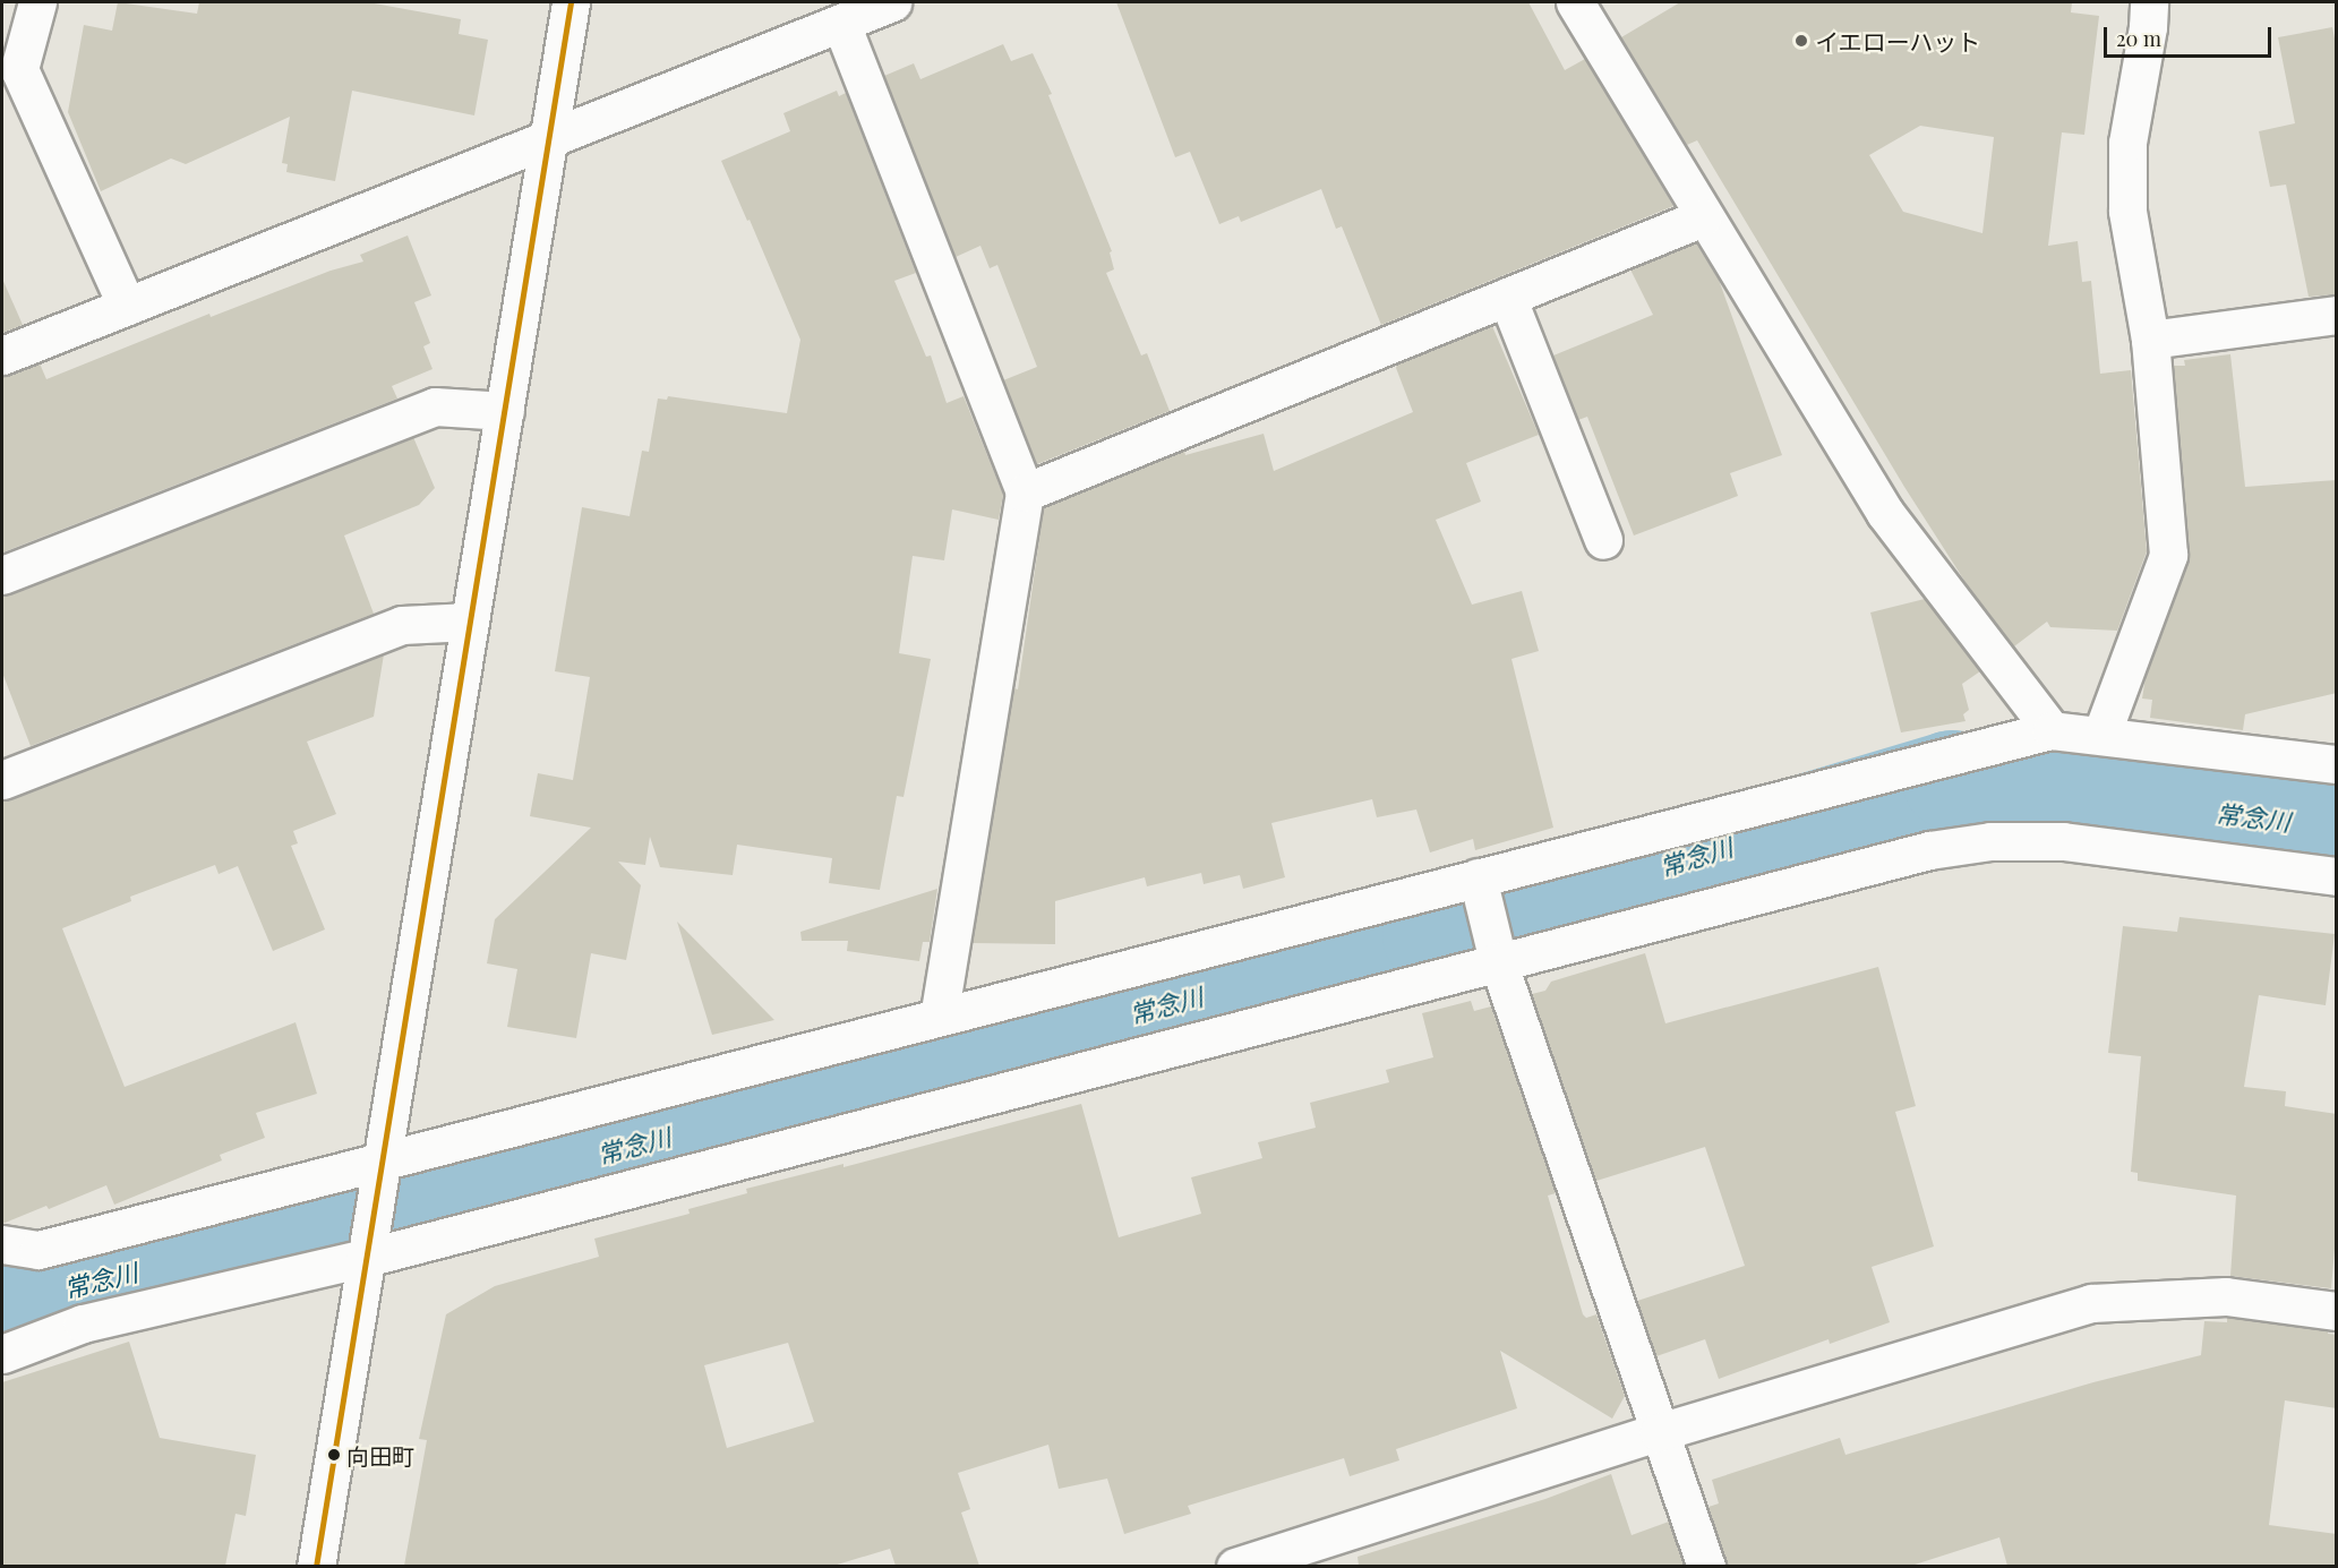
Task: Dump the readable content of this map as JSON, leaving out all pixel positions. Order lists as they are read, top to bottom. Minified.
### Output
{"water":["常念川"],"places":["イエローハット","向田町"],"scale_bar":"20 m"}
